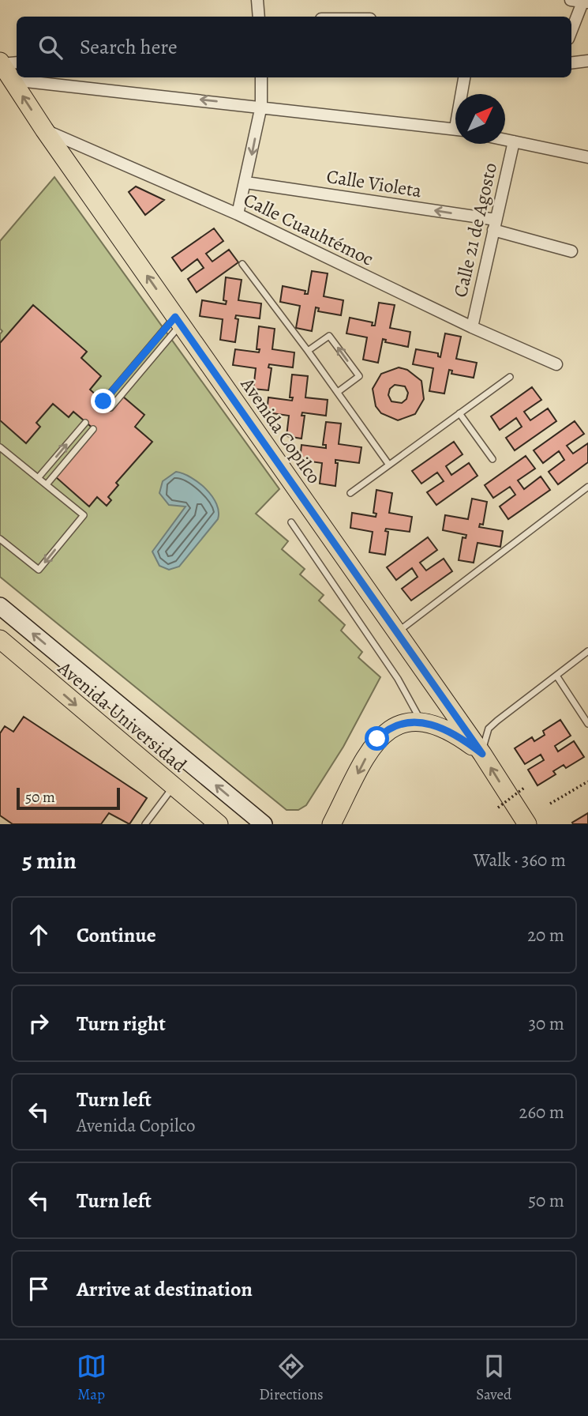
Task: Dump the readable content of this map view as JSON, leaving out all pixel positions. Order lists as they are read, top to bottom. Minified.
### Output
{"streets":{"main road":["Avenida Copilco","Avenida Universidad"],"street":["Calle Violeta","Calle Cuauhtémoc","Calle 21 de Agosto"]},"crossings":[["Calle Violeta","Calle 21 de Agosto"],["Calle Cuauhtémoc","Calle 21 de Agosto"],["Calle Cuauhtémoc","Avenida Copilco"]],"one_way":["Avenida Copilco"],"scale_bar":"50 m","north":"top right","page":{"search":"Search here","scale":"50 m","heading":["5 min","Walk · 360 m"],"list":[["Continue","20 m"],["Turn right","30 m"],["Turn left","Avenida Copilco","260 m"],["Turn left","50 m"],"Arrive at destination"],"nav":["Map","Directions","Saved"]}}
